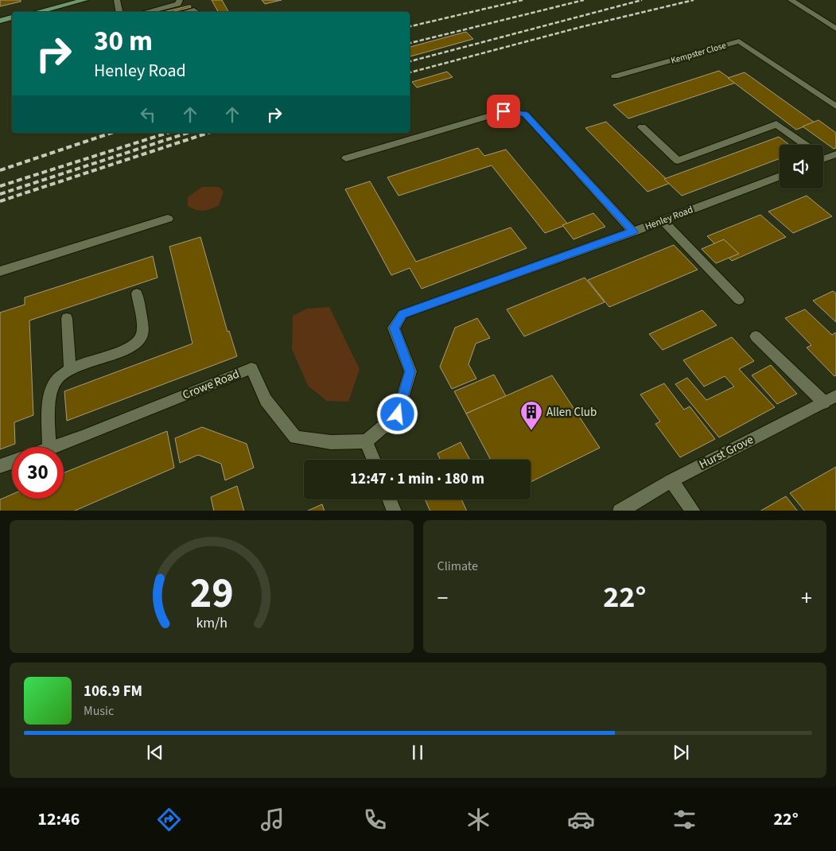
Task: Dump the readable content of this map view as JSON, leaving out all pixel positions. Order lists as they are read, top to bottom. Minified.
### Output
{"streets":{"street":["Kempster Close","Henley Road","Crowe Road","Hurst Grove"]},"crossings":[["Henley Road","Crowe Road"]],"places":{"building":["Allen Club"]},"page":{"turn":["30 m","Henley Road"],"limit":"30","trip":"12:47 · 1 min · 180 m","tile":"Climate","heat":["−","22°","+"],"song":["106.9 FM","Music"],"tabs":["12:46","22°"],"gauge":["29","km/h"]}}
